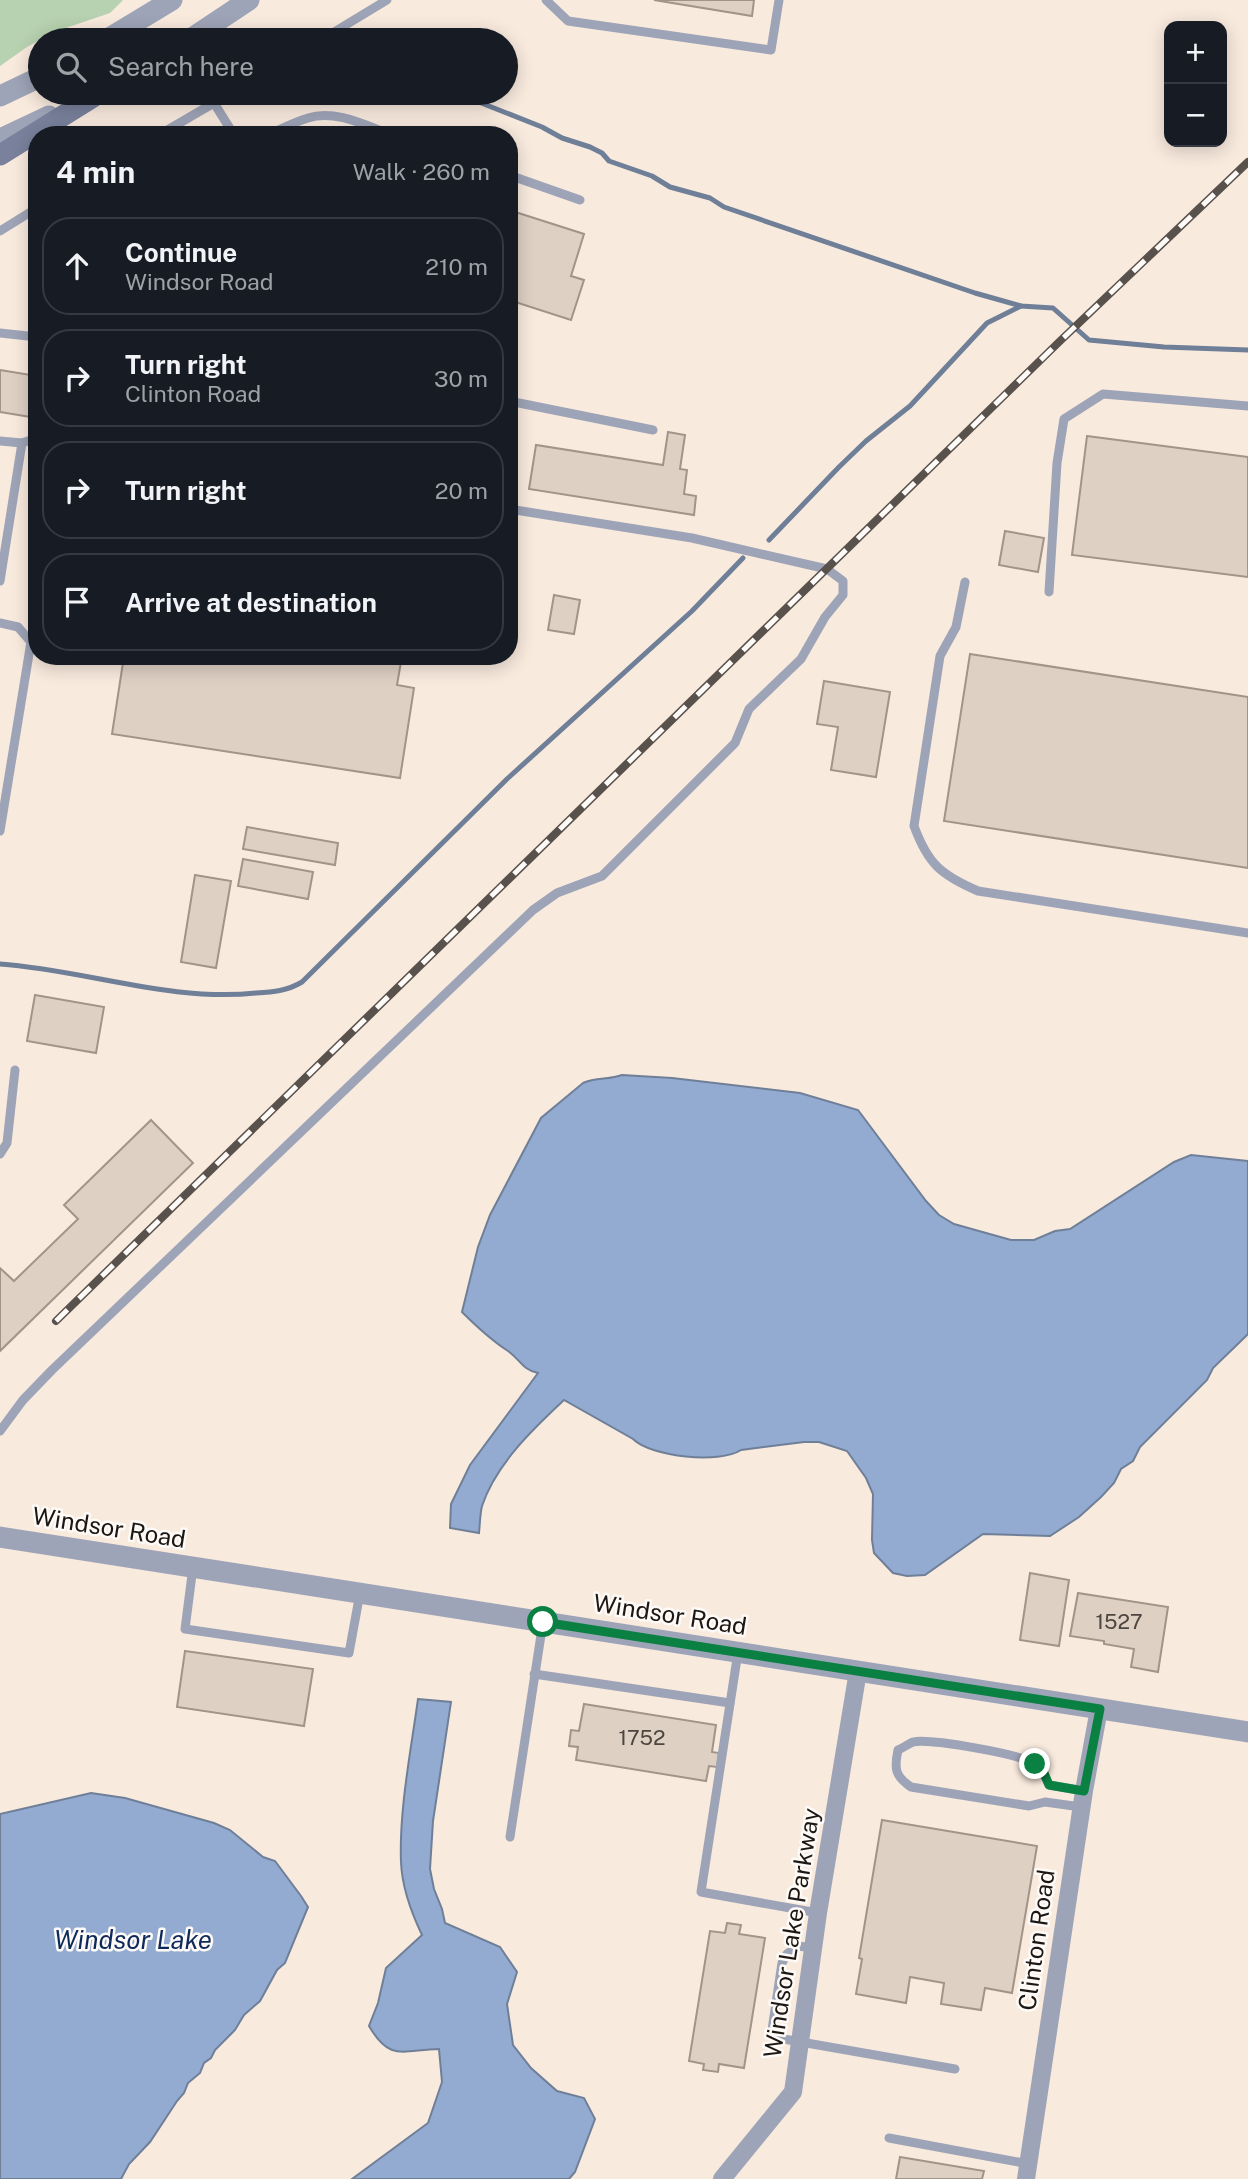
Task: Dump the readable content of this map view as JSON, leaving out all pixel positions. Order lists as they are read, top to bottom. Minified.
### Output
{"streets":{"street":["Windsor Road","Windsor Lake Parkway","Clinton Road"]},"crossings":[["Windsor Road","Windsor Lake Parkway"],["Windsor Road","Clinton Road"]],"water":["Windsor Lake"],"house_numbers":["1527","1752"],"page":{"map_buttons":["+","−"],"search":"Search here","heading":["4 min","Walk · 260 m"],"list":[["Continue","Windsor Road","210 m"],["Turn right","Clinton Road","30 m"],["Turn right","20 m"],"Arrive at destination"]}}
